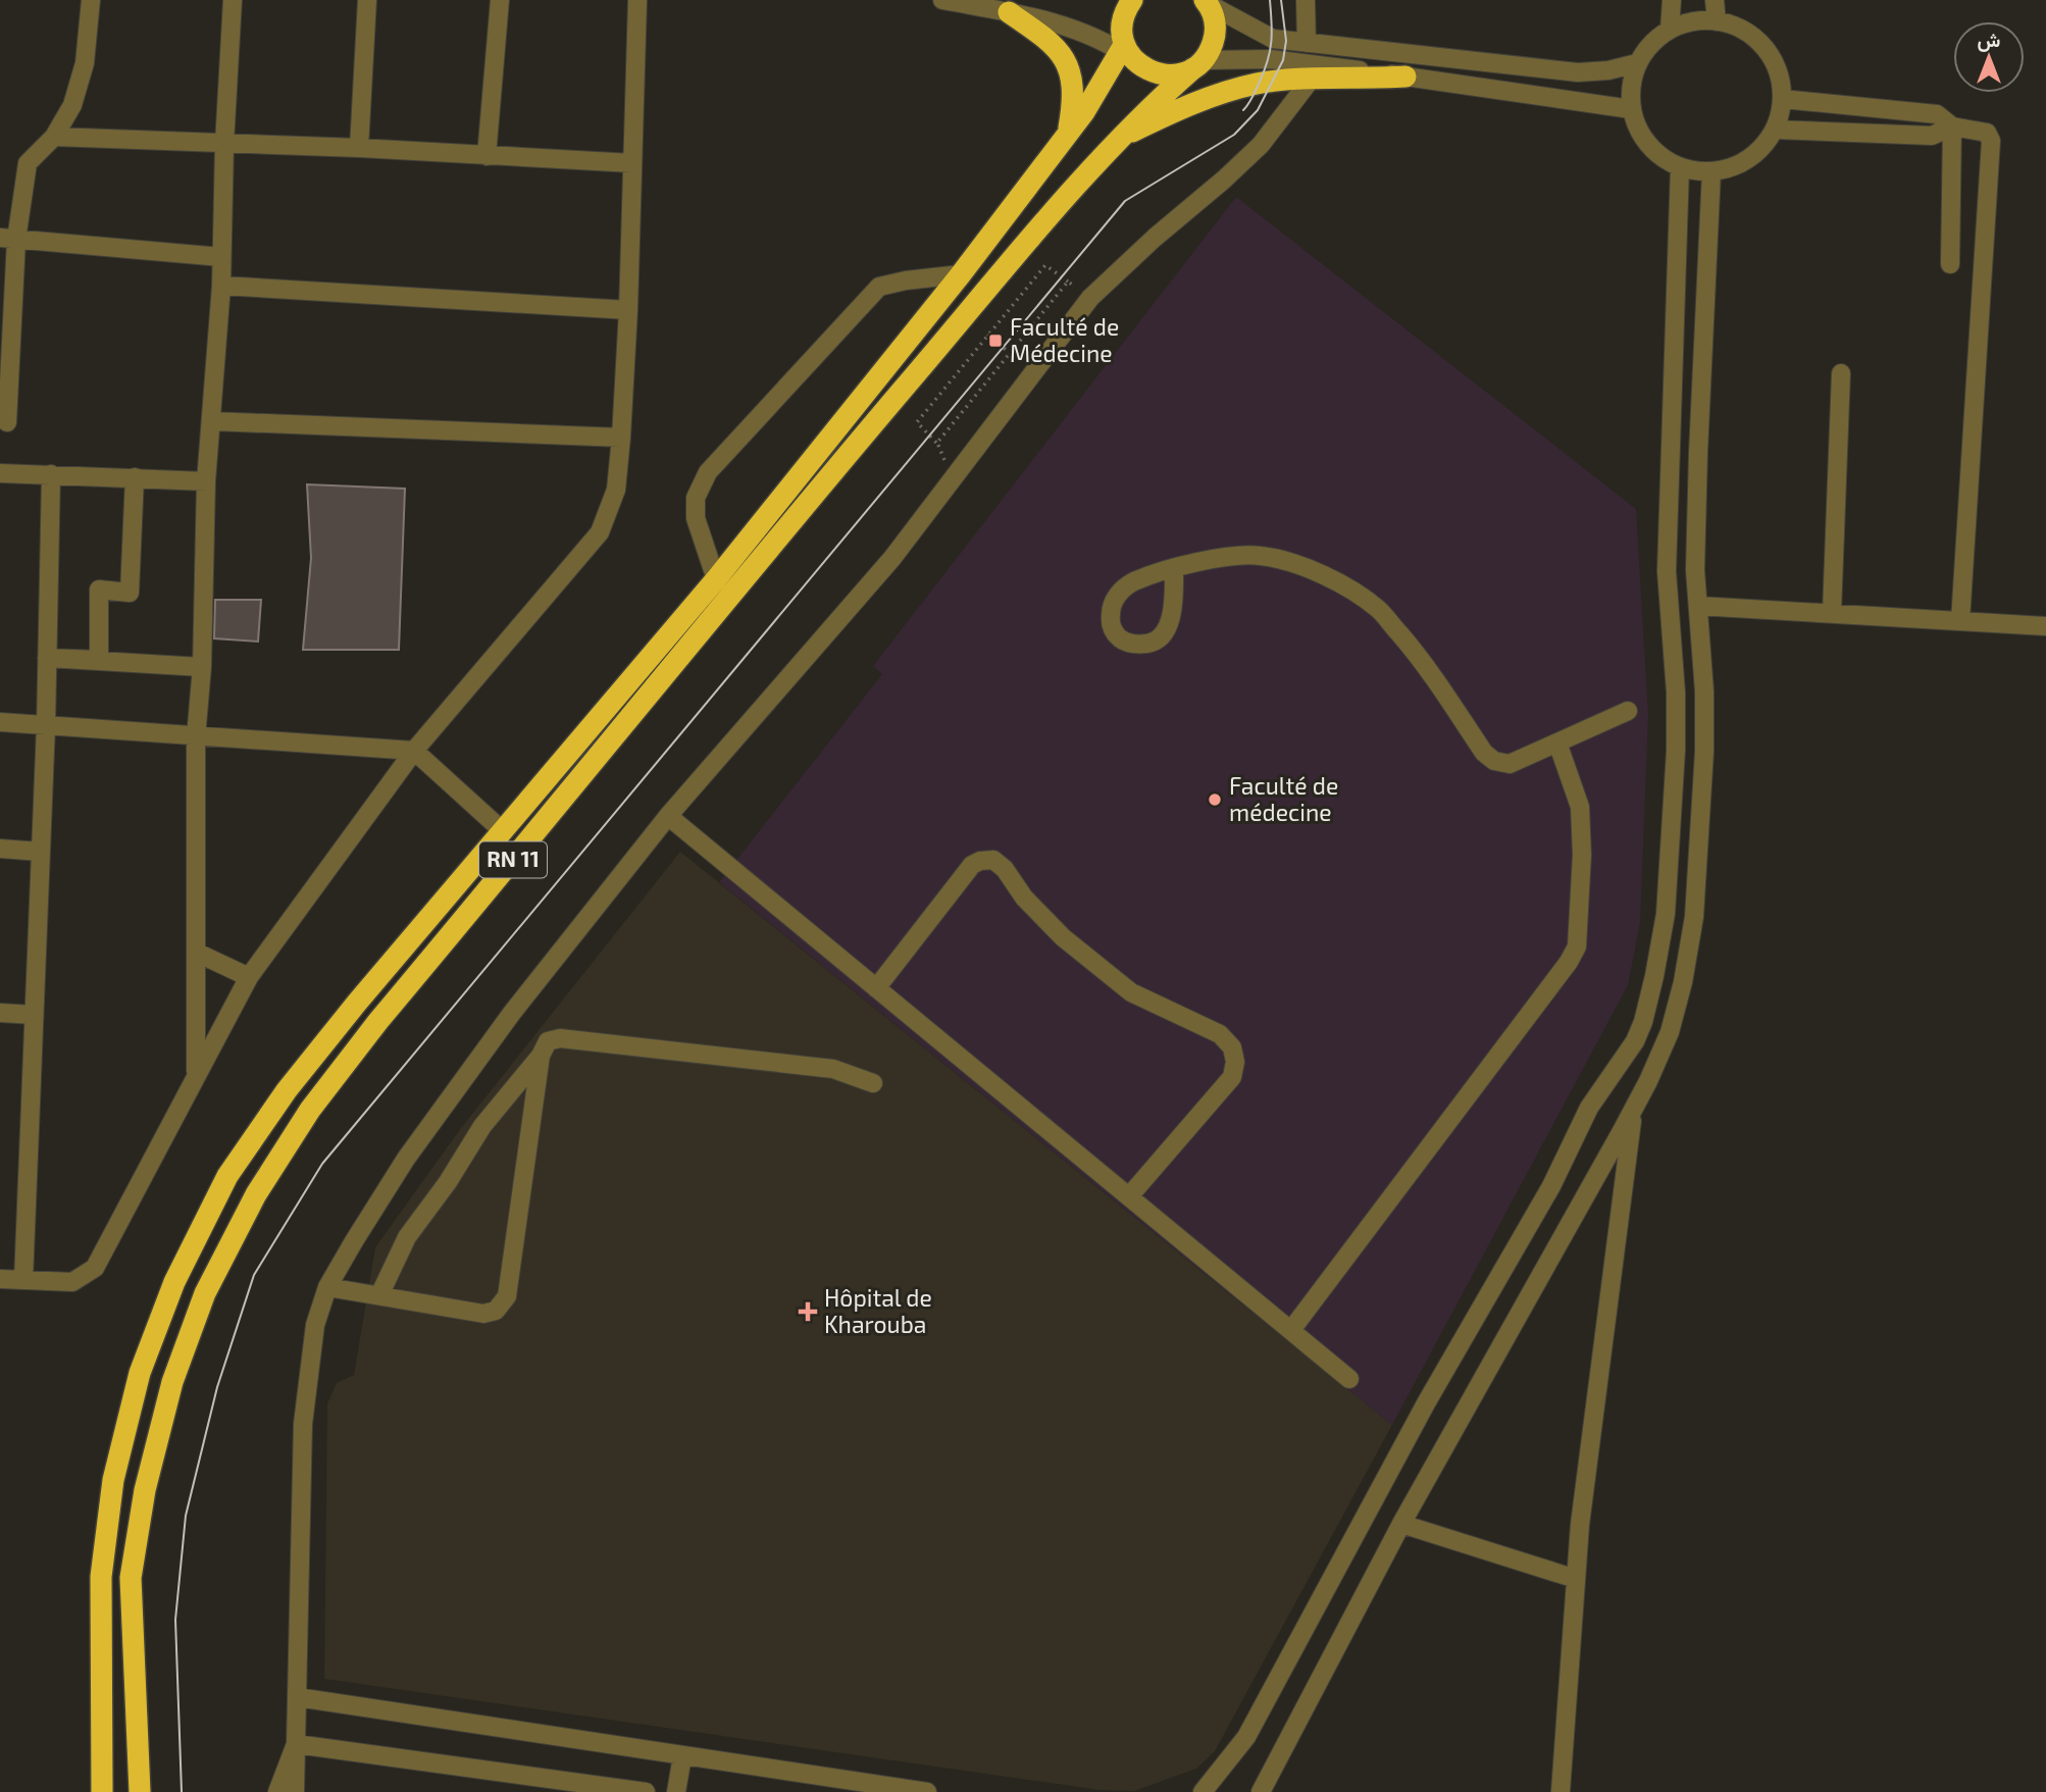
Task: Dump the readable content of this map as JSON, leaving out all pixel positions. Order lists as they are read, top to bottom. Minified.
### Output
{"streets":{"highway":["RN 11"]},"places":{"transit":["Faculté de Médecine"],"other":["Faculté de médecine"],"health":["Hôpital de Kharouba"]},"north":"top"}
